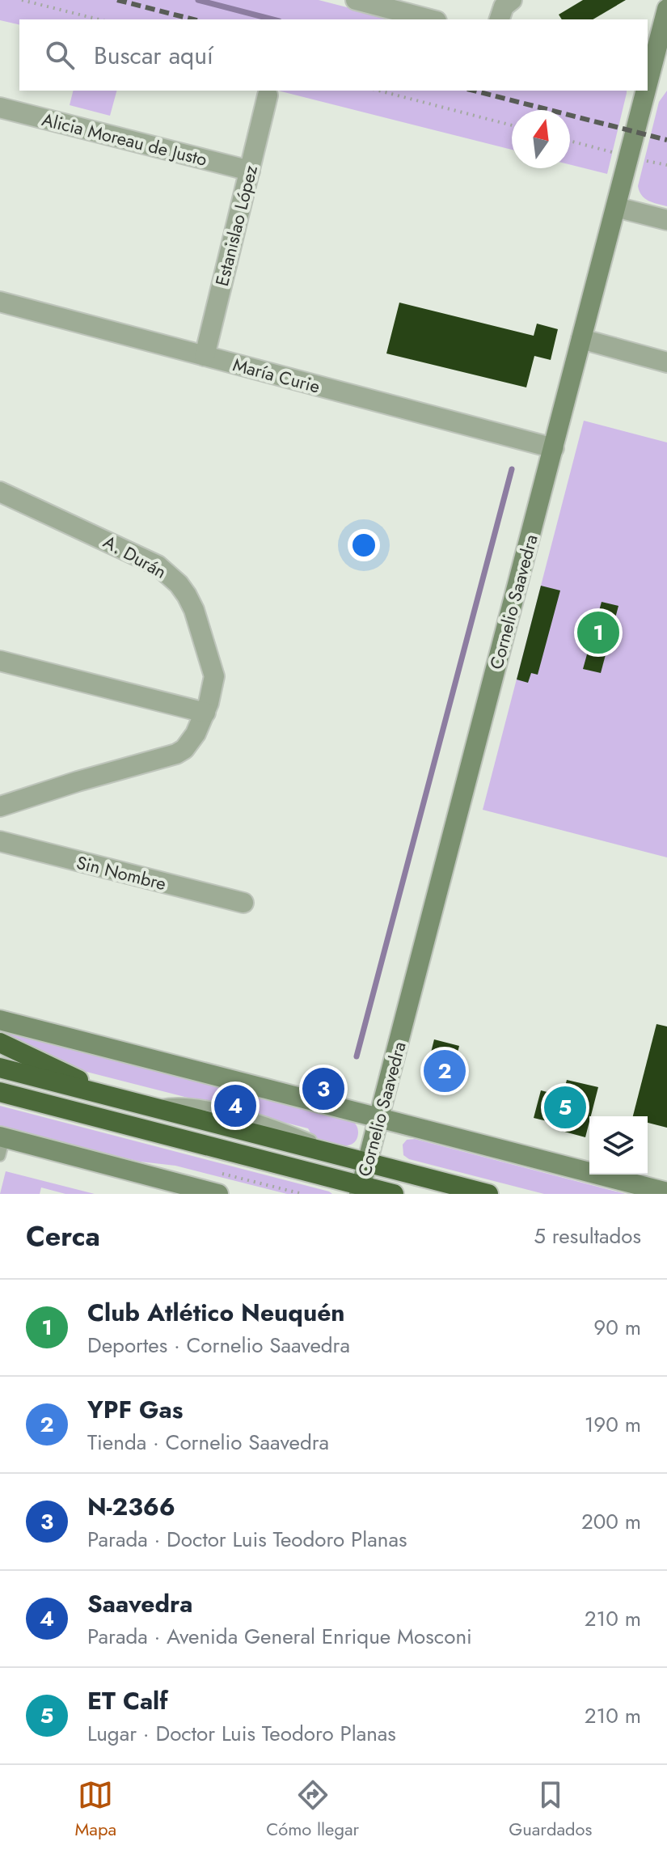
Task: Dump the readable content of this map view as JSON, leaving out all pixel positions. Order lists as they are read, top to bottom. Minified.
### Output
{"streets":{"main road":["Cornelio Saavedra"],"street":["Alicia Moreau de Justo","Estanislao López","María Curie","A. Durán","Sin Nombre"]},"crossings":[["Alicia Moreau de Justo","Estanislao López"],["Estanislao López","María Curie"],["María Curie","Cornelio Saavedra"]],"north":"top","page":{"search":"Buscar aquí","pins":["1","2","3","4","5"],"heading":["Cerca","5 resultados"],"list":[{"mark":"1","name":"Club Atlético Neuquén","note":"Deportes · Cornelio Saavedra","value":"90 m"},{"mark":"2","name":"YPF Gas","note":"Tienda · Cornelio Saavedra","value":"190 m"},{"mark":"3","name":"N-2366","note":"Parada · Doctor Luis Teodoro Planas","value":"200 m"},{"mark":"4","name":"Saavedra","note":"Parada · Avenida General Enrique Mosconi","value":"210 m"},{"mark":"5","name":"ET Calf","note":"Lugar · Doctor Luis Teodoro Planas","value":"210 m"}],"nav":["Mapa","Cómo llegar","Guardados"]}}
